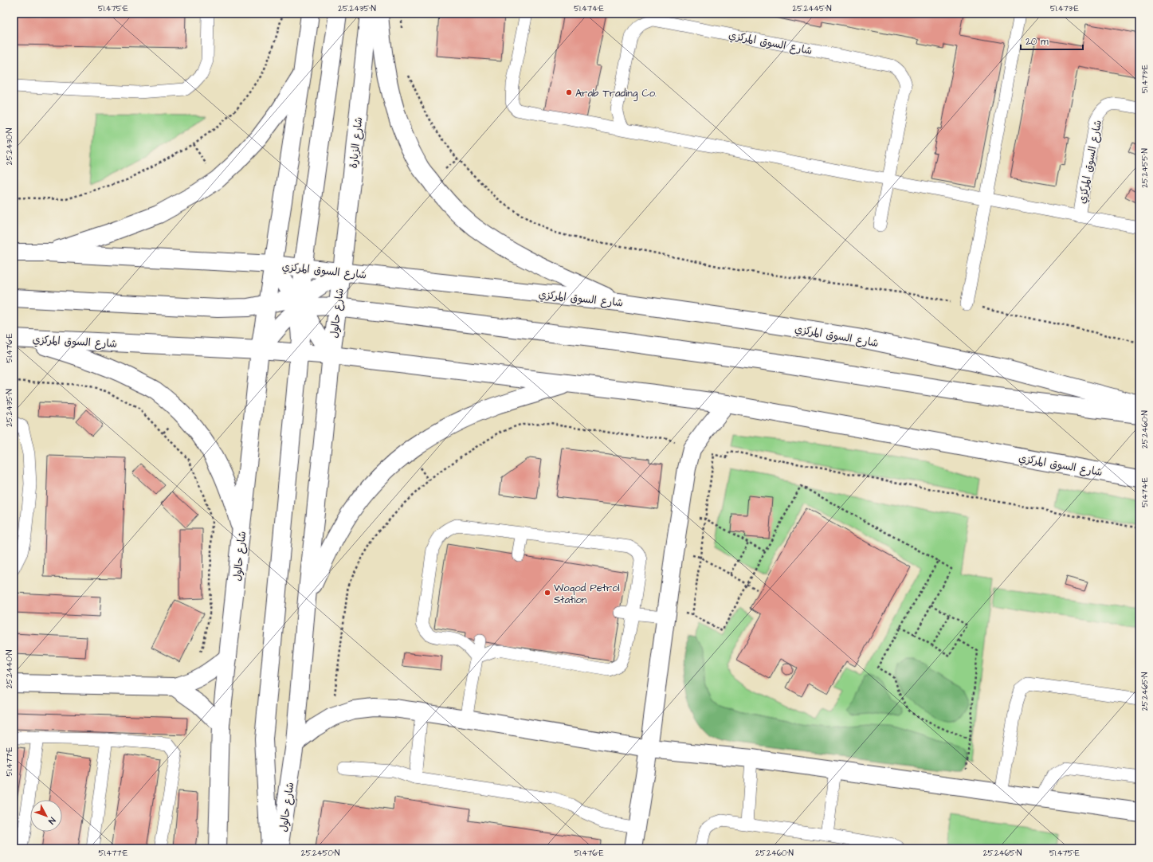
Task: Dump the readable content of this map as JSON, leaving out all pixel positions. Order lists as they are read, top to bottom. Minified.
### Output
{"streets":{"main road":["شارع السوق المركزي","شارع الزبارة","شارع حالول"]},"crossings":[["شارع السوق المركزي","شارع الزبارة"],["شارع السوق المركزي","شارع حالول"],["شارع الزبارة","شارع حالول"]],"places":["Arab Trading Co.","Woqod Petrol Station"],"scale_bar":"20 m","north":"bottom right","coordinates":["51.475°E","25.2435°N","51.474°E","25.2445°N","51.473°E","25.2430°N","25.2455°N","51.476°E","25.2460°N","25.2440°N","25.2465°N","51.477°E","25.2450°N"]}
